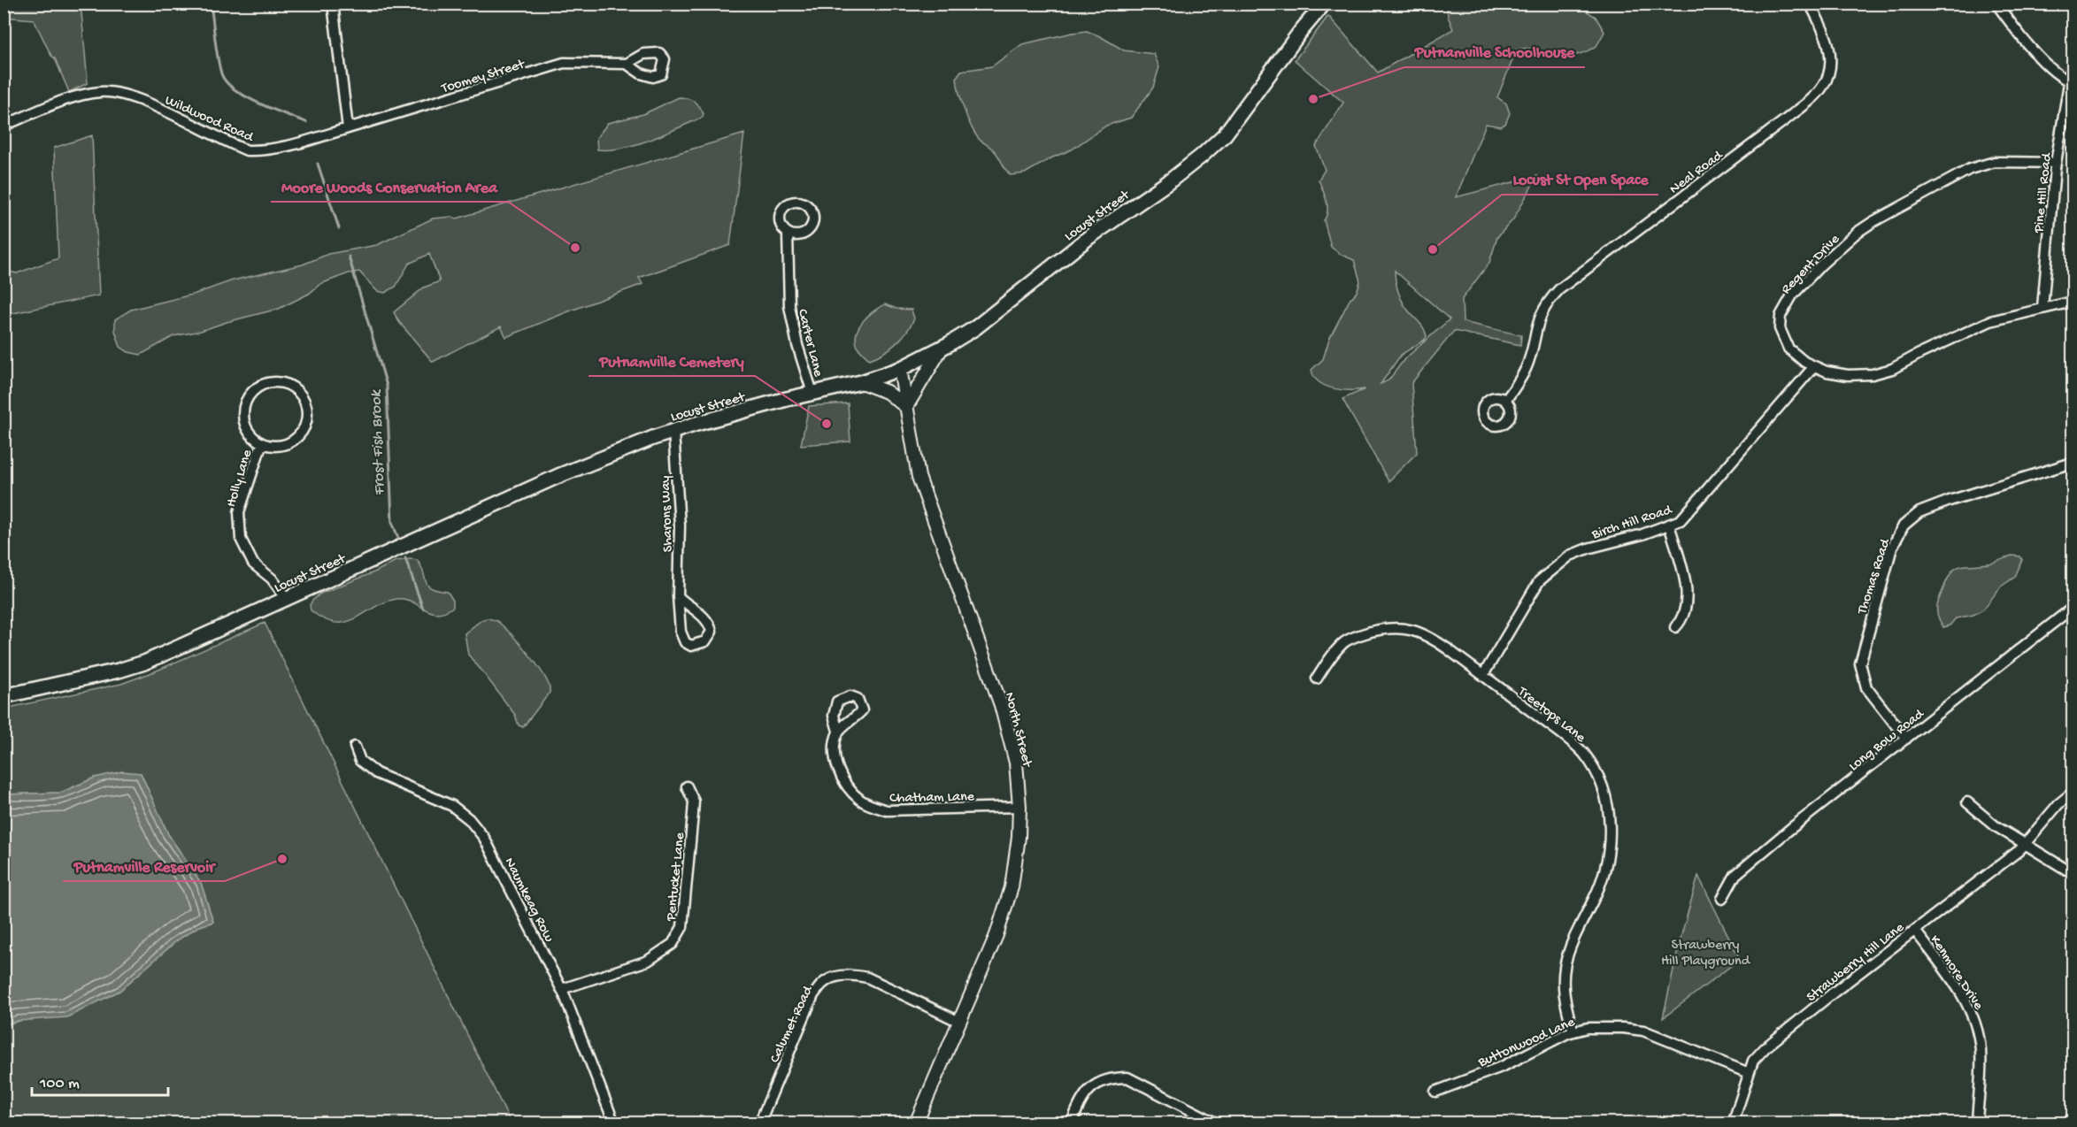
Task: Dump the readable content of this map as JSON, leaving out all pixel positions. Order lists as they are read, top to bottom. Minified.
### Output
{"streets":{"main road":["Locust Street"],"street":["Toomey Street","Wildwood Road","Neal Road","Pine Hill Road","Regent Drive","Carter Lane","Holly Lane","Sharons Way","Birch Hill Road","Thomas Road","Treetops Lane","North Street","Long Bow Road","Chatham Lane","Pentucket Lane","Naumkeag Row","Strawberry Hill Lane","Kenmore Drive","Calumet Road","Buttonwood Lane"]},"crossings":[["Toomey Street","Wildwood Road"],["Pine Hill Road","Regent Drive"],["Locust Street","Carter Lane"],["Locust Street","Holly Lane"],["Locust Street","Sharons Way"],["Locust Street","North Street"],["Regent Drive","Birch Hill Road"],["Birch Hill Road","Treetops Lane"],["Thomas Road","Long Bow Road"],["Treetops Lane","Buttonwood Lane"],["North Street","Chatham Lane"],["North Street","Calumet Road"],["Pentucket Lane","Naumkeag Row"],["Strawberry Hill Lane","Kenmore Drive"],["Strawberry Hill Lane","Buttonwood Lane"]],"water":["Frost Fish Brook"],"parks":["Strawberry Hill Playground"],"places":["Putnamville Schoolhouse","Moore Woods Conservation Area","Locust St Open Space","Putnamville Cemetery","Putnamville Reservoir"],"scale_bar":"100 m"}
